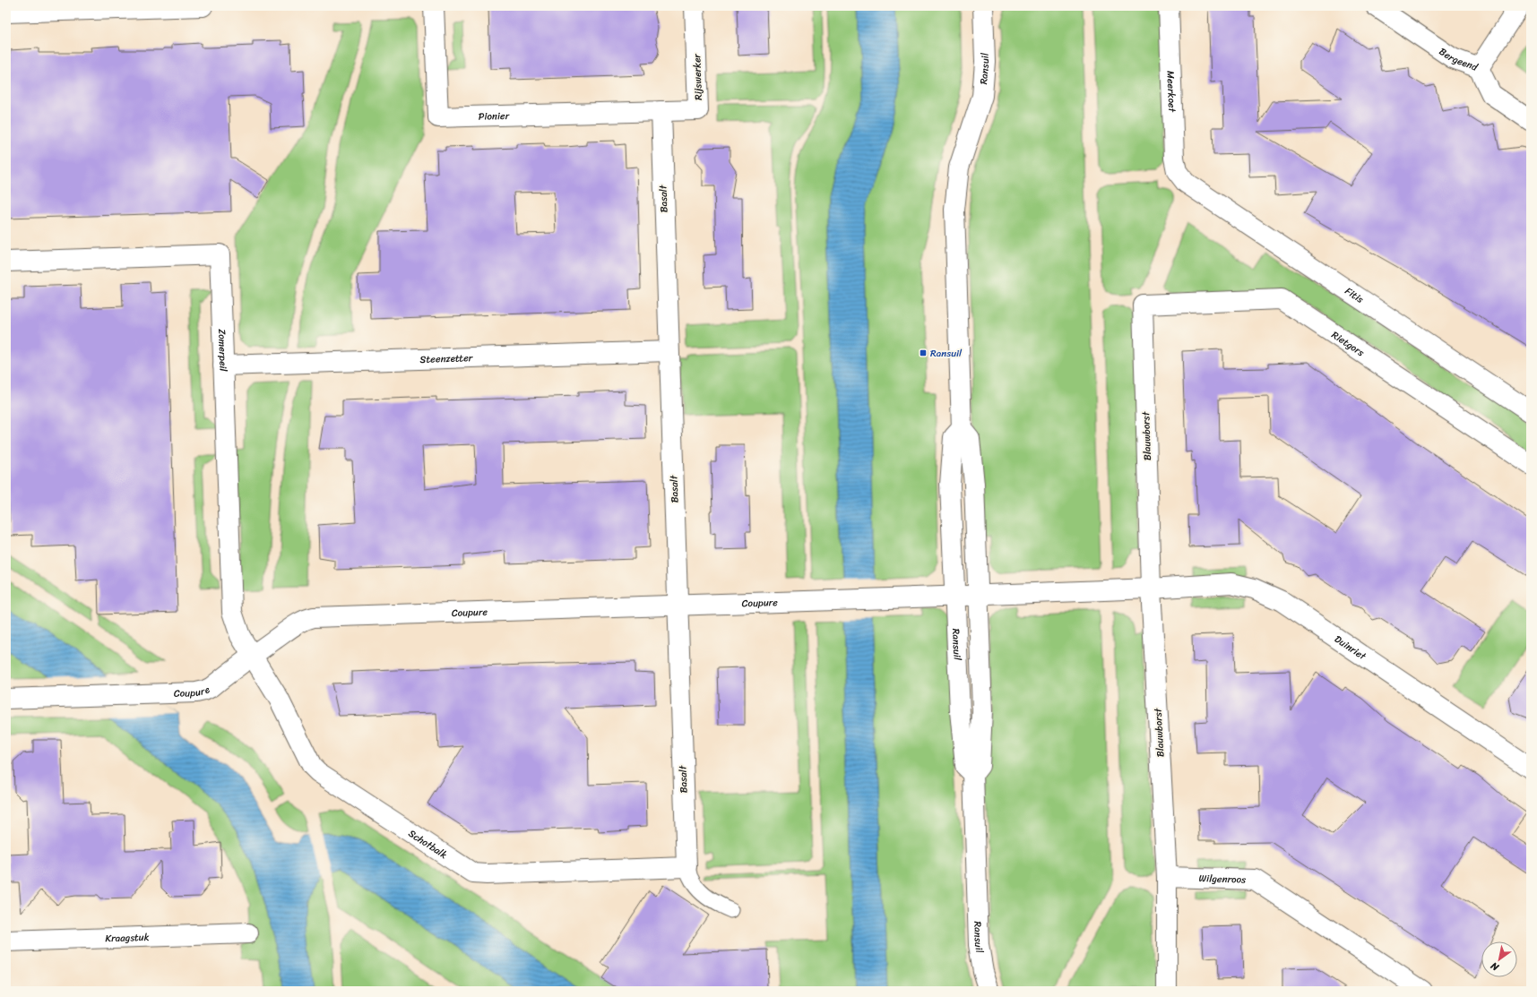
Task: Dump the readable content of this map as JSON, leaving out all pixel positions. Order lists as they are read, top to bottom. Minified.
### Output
{"streets":{"street":["Bergeend","Ransuil","Rijswerker","Meerkoet","Pionier","Basalt","Fitis","Rietgors","Zomerpeil","Steenzetter","Blauwborst","Coupure","Duinriet","Schotbalk","Wilgenroos","Kraagstuk"]},"crossings":[["Ransuil","Coupure"],["Rijswerker","Pionier"],["Rijswerker","Basalt"],["Meerkoet","Fitis"],["Pionier","Basalt"],["Basalt","Steenzetter"],["Basalt","Coupure"],["Basalt","Schotbalk"],["Rietgors","Blauwborst"],["Zomerpeil","Steenzetter"],["Zomerpeil","Coupure"],["Zomerpeil","Schotbalk"],["Blauwborst","Duinriet"],["Blauwborst","Wilgenroos"],["Coupure","Schotbalk"]],"places":{"transit":["Ransuil"]},"north":"bottom left"}
